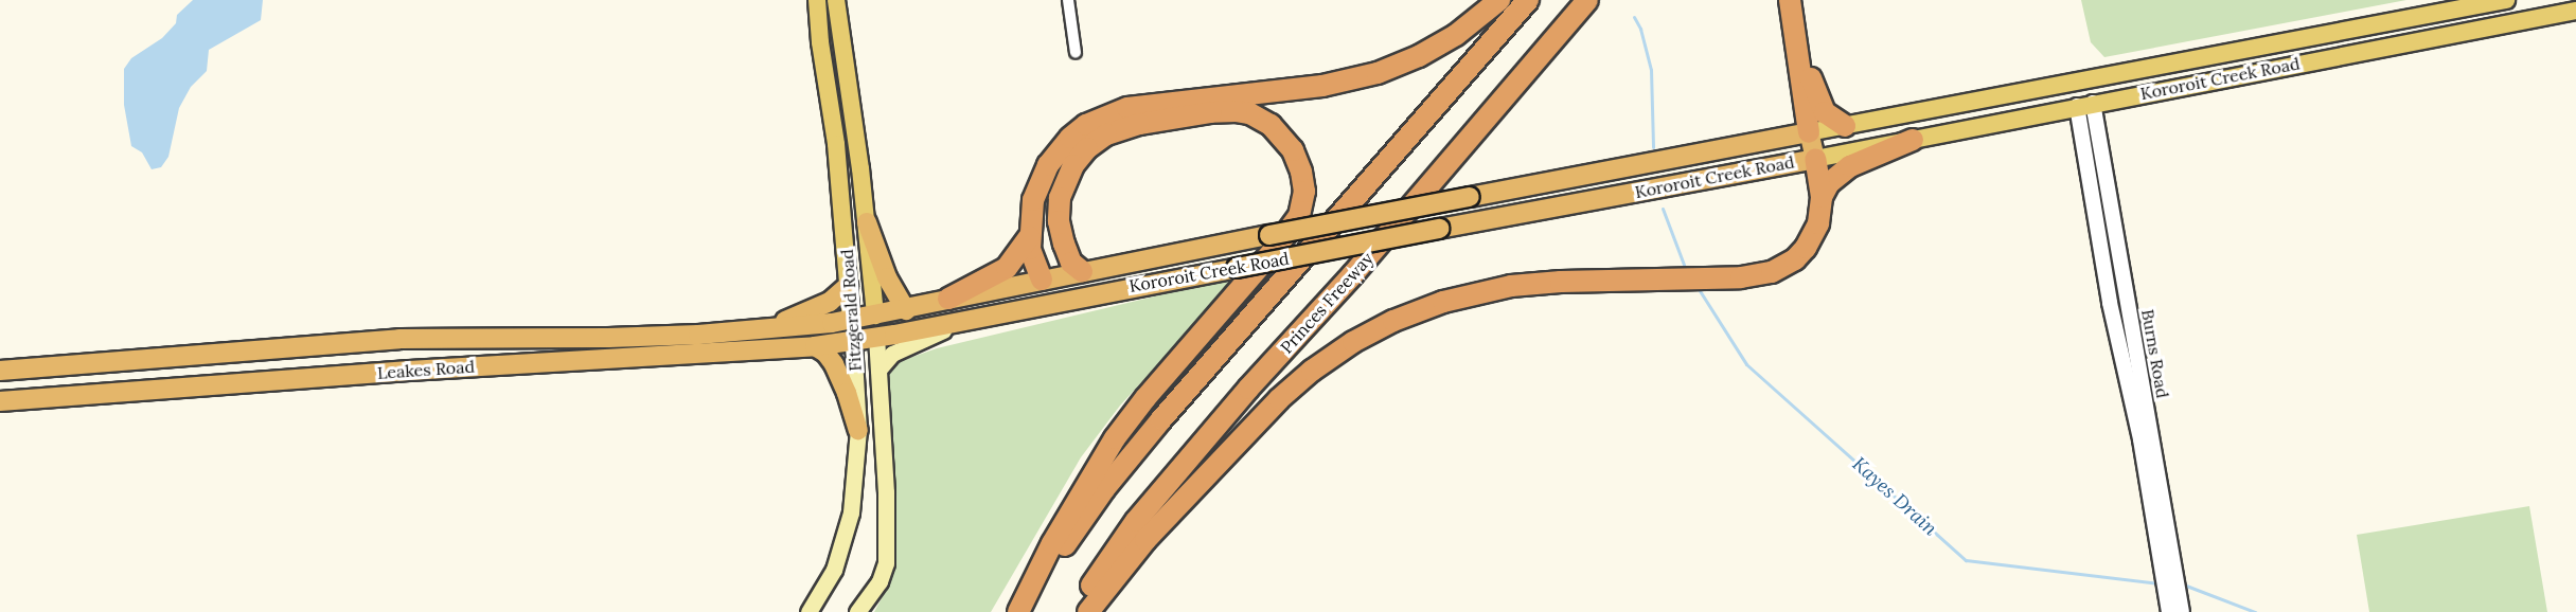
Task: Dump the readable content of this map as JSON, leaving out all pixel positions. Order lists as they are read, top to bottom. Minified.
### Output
{"streets":{"highway":["Kororoit Creek Road","Princes Freeway","Fitzgerald Road","Leakes Road"],"street":["Burns Road"]},"crossings":[["Kororoit Creek Road","Fitzgerald Road"],["Kororoit Creek Road","Burns Road"],["Kororoit Creek Road","Leakes Road"],["Fitzgerald Road","Leakes Road"]],"water":["Kayes Drain"]}
